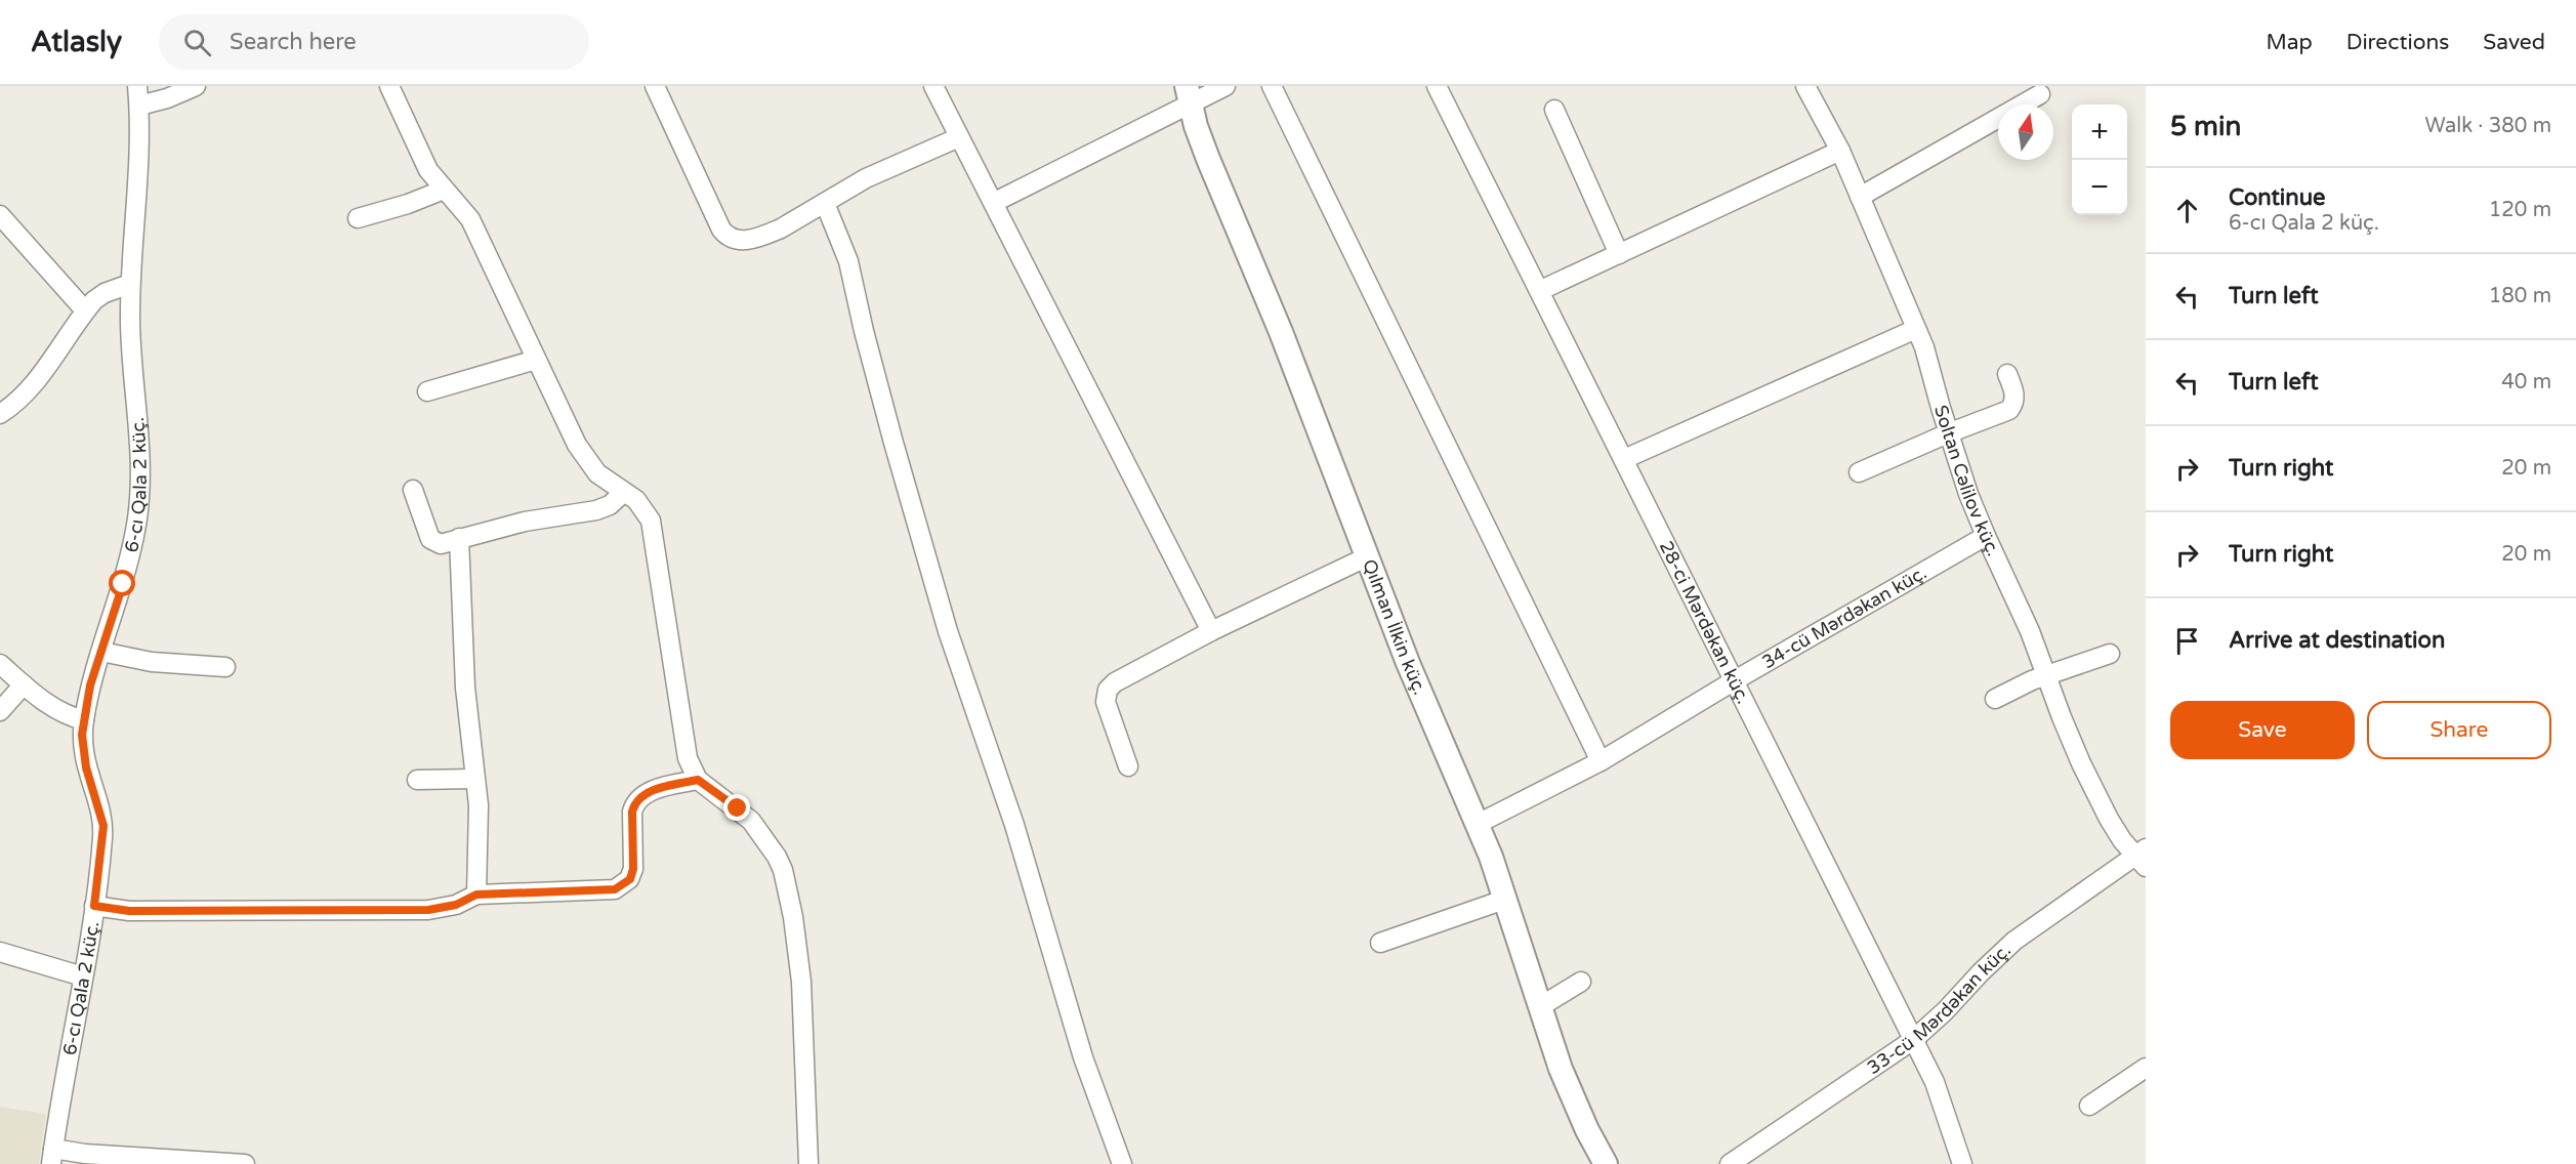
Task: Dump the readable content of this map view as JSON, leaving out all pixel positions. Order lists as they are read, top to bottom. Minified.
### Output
{"streets":{"street":["Soltan Cəlilov küç.","6-cı Qala 2 küç.","34-cü Mərdəkan küç.","28-ci Mərdəkan küç.","Qılman İlkin küç.","33-cü Mərdəkan küç."]},"crossings":[["Soltan Cəlilov küç.","34-cü Mərdəkan küç."],["Soltan Cəlilov küç.","33-cü Mərdəkan küç."],["34-cü Mərdəkan küç.","28-ci Mərdəkan küç."],["34-cü Mərdəkan küç.","Qılman İlkin küç."],["28-ci Mərdəkan küç.","33-cü Mərdəkan küç."]],"north":"top","page":{"header":"Atlasly","search":"Search here","nav":["Map","Directions","Saved"],"heading":["5 min","Walk · 380 m"],"map_buttons":["+","−"],"list":[["Continue","6-cı Qala 2 küç.","120 m"],["Turn left","180 m"],["Turn left","40 m"],["Turn right","20 m"],["Turn right","20 m"],"Arrive at destination"],"buttons":["Save","Share"]}}
